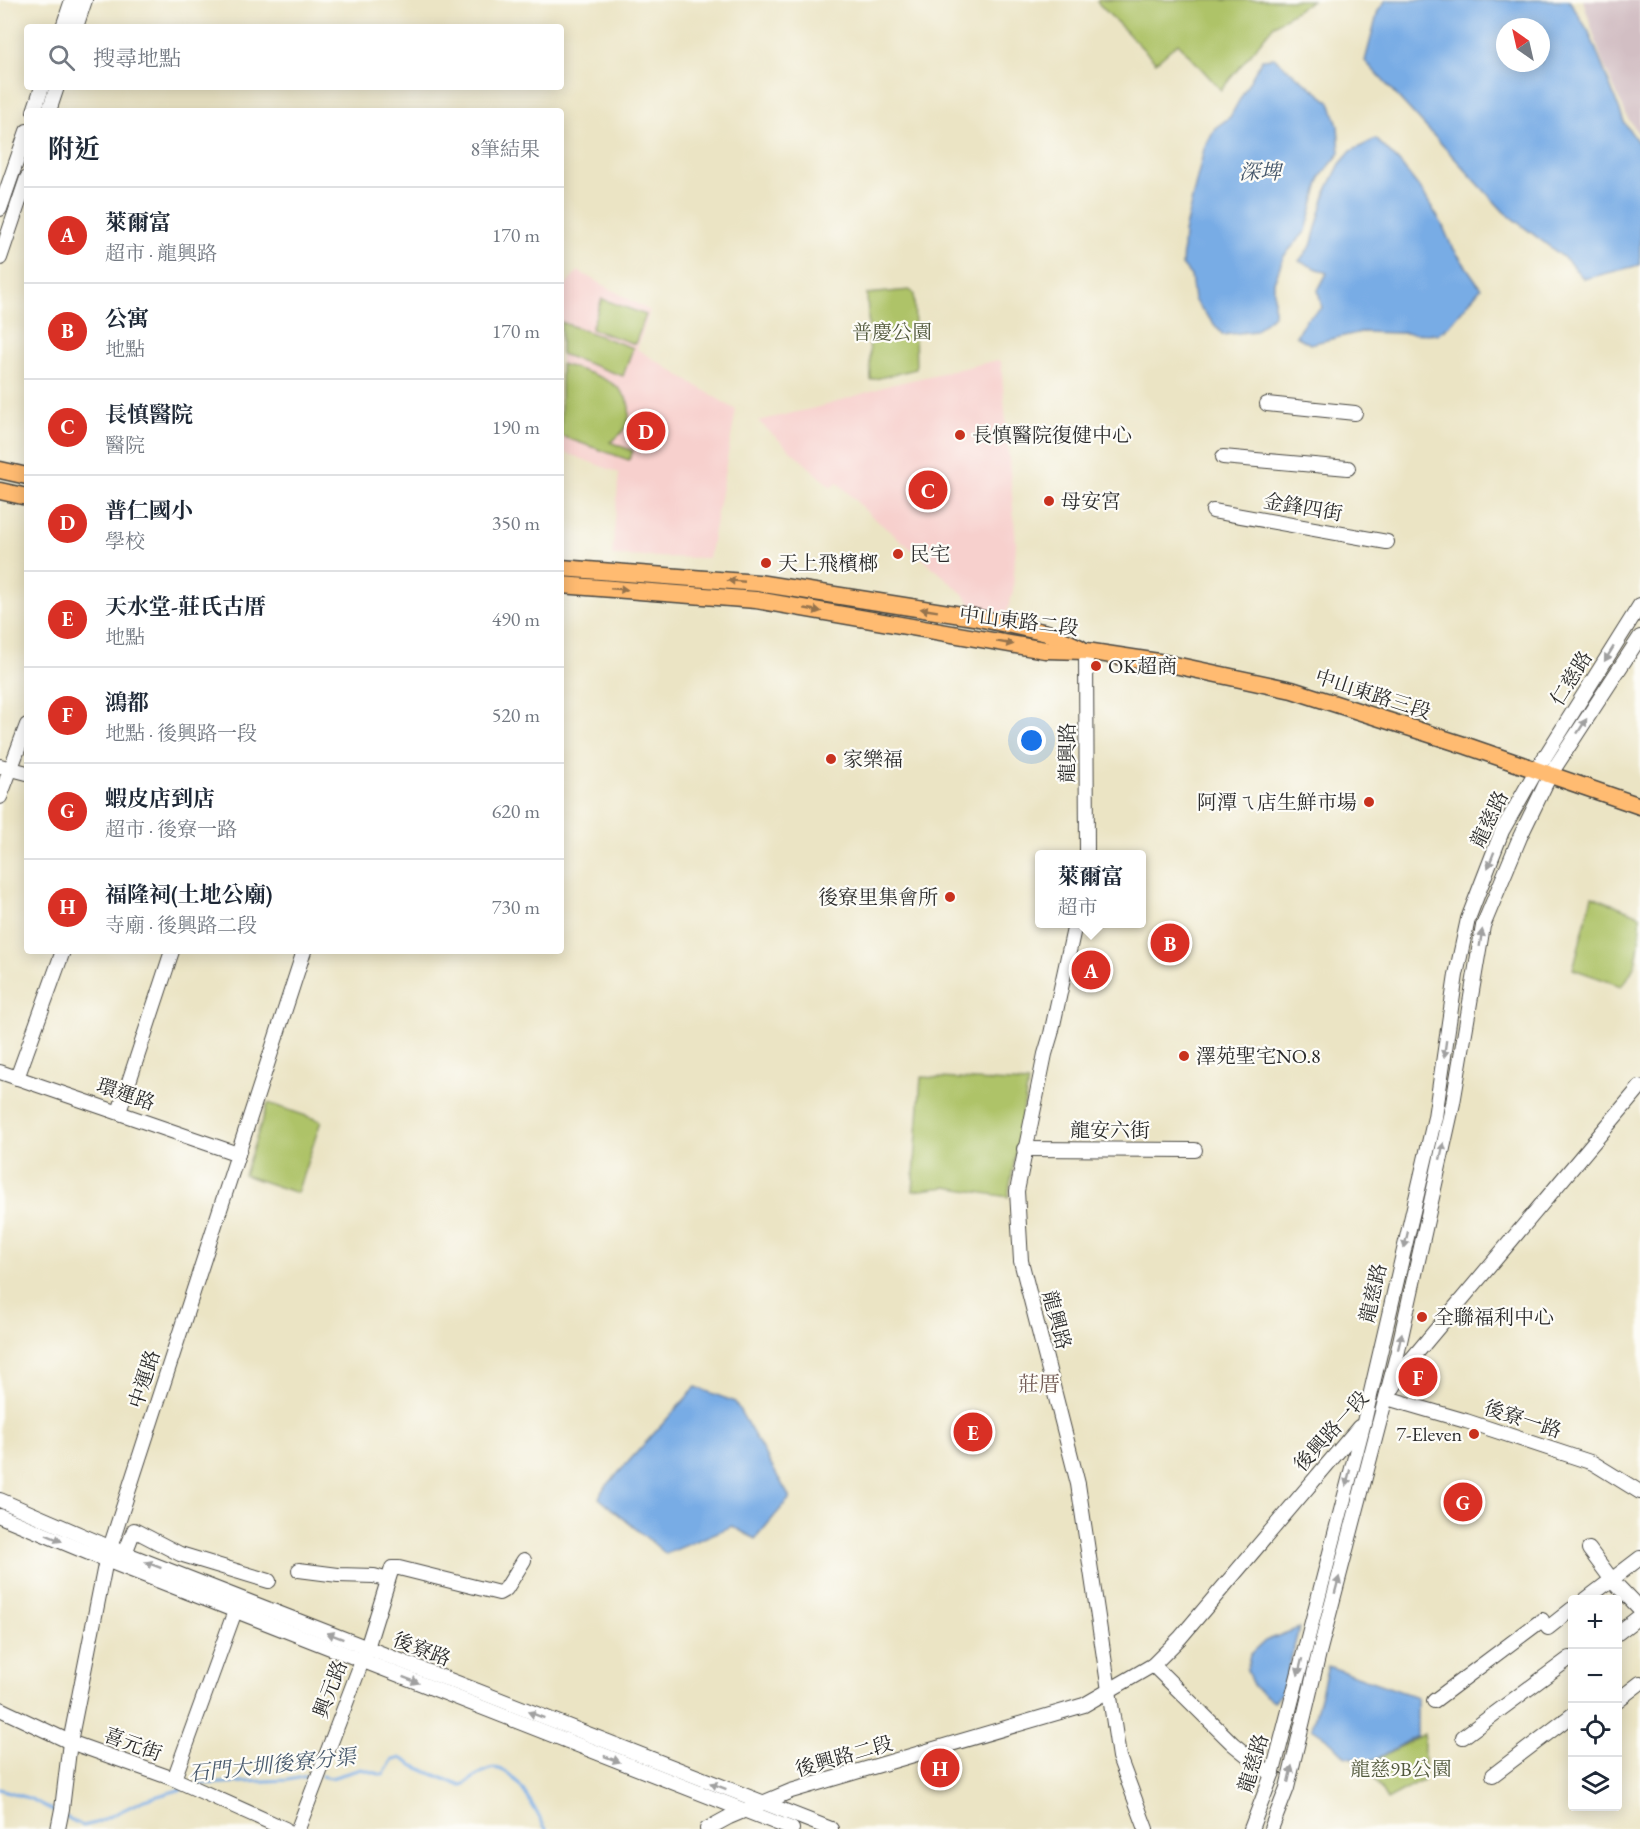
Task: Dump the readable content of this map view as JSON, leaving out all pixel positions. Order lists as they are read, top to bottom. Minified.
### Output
{"streets":{"main road":["中山東路二段","中山東路三段"],"street":["金鋒四街","仁慈路","龍興路","龍慈路","環運路","龍安六街","中運路","後寮一路","後興路一段","後寮路","興元路","喜元街","後興路二段"]},"crossings":[["中山東路二段","中山東路三段"],["中山東路二段","龍興路"],["仁慈路","中山東路三段"],["仁慈路","龍慈路"],["中山東路三段","龍興路"],["中山東路三段","龍慈路"],["龍興路","龍安六街"],["龍興路","後興路一段"],["龍慈路","後寮一路"],["龍慈路","後興路一段"],["環運路","中運路"],["中運路","後寮路"],["中運路","喜元街"],["後寮一路","後興路一段"],["後興路一段","後興路二段"],["後寮路","興元路"],["後寮路","後興路二段"]],"districts":["莊厝"],"water":["深埤","石門大圳後寮分渠"],"parks":["普慶公園","龍慈9B公園"],"places":["長慎醫院復健中心","母安宮","民宅","天上飛檳榔","OK超商","家樂福","阿潭ㄟ店生鮮市場","後寮里集會所","澤苑聖宅NO.8","全聯福利中心","7-Eleven"],"north":"top left","page":{"search":"搜尋地點","heading":["附近","8筆結果"],"list":[{"mark":"A","name":"萊爾富","note":"超市 · 龍興路","value":"170 m"},{"mark":"B","name":"公寓","note":"地點","value":"170 m"},{"mark":"C","name":"長慎醫院","note":"醫院","value":"190 m"},{"mark":"D","name":"普仁國小","note":"學校","value":"350 m"},{"mark":"E","name":"天水堂-莊氏古厝","note":"地點","value":"490 m"},{"mark":"F","name":"鴻都","note":"地點 · 後興路一段","value":"520 m"},{"mark":"G","name":"蝦皮店到店","note":"超市 · 後寮一路","value":"620 m"},{"mark":"H","name":"福隆祠(土地公廟)","note":"寺廟 · 後興路二段","value":"730 m"}],"pins":["D","C","B","A","F","E","G","H"],"popup":["萊爾富","超市"],"map_buttons":["+","−"]}}
